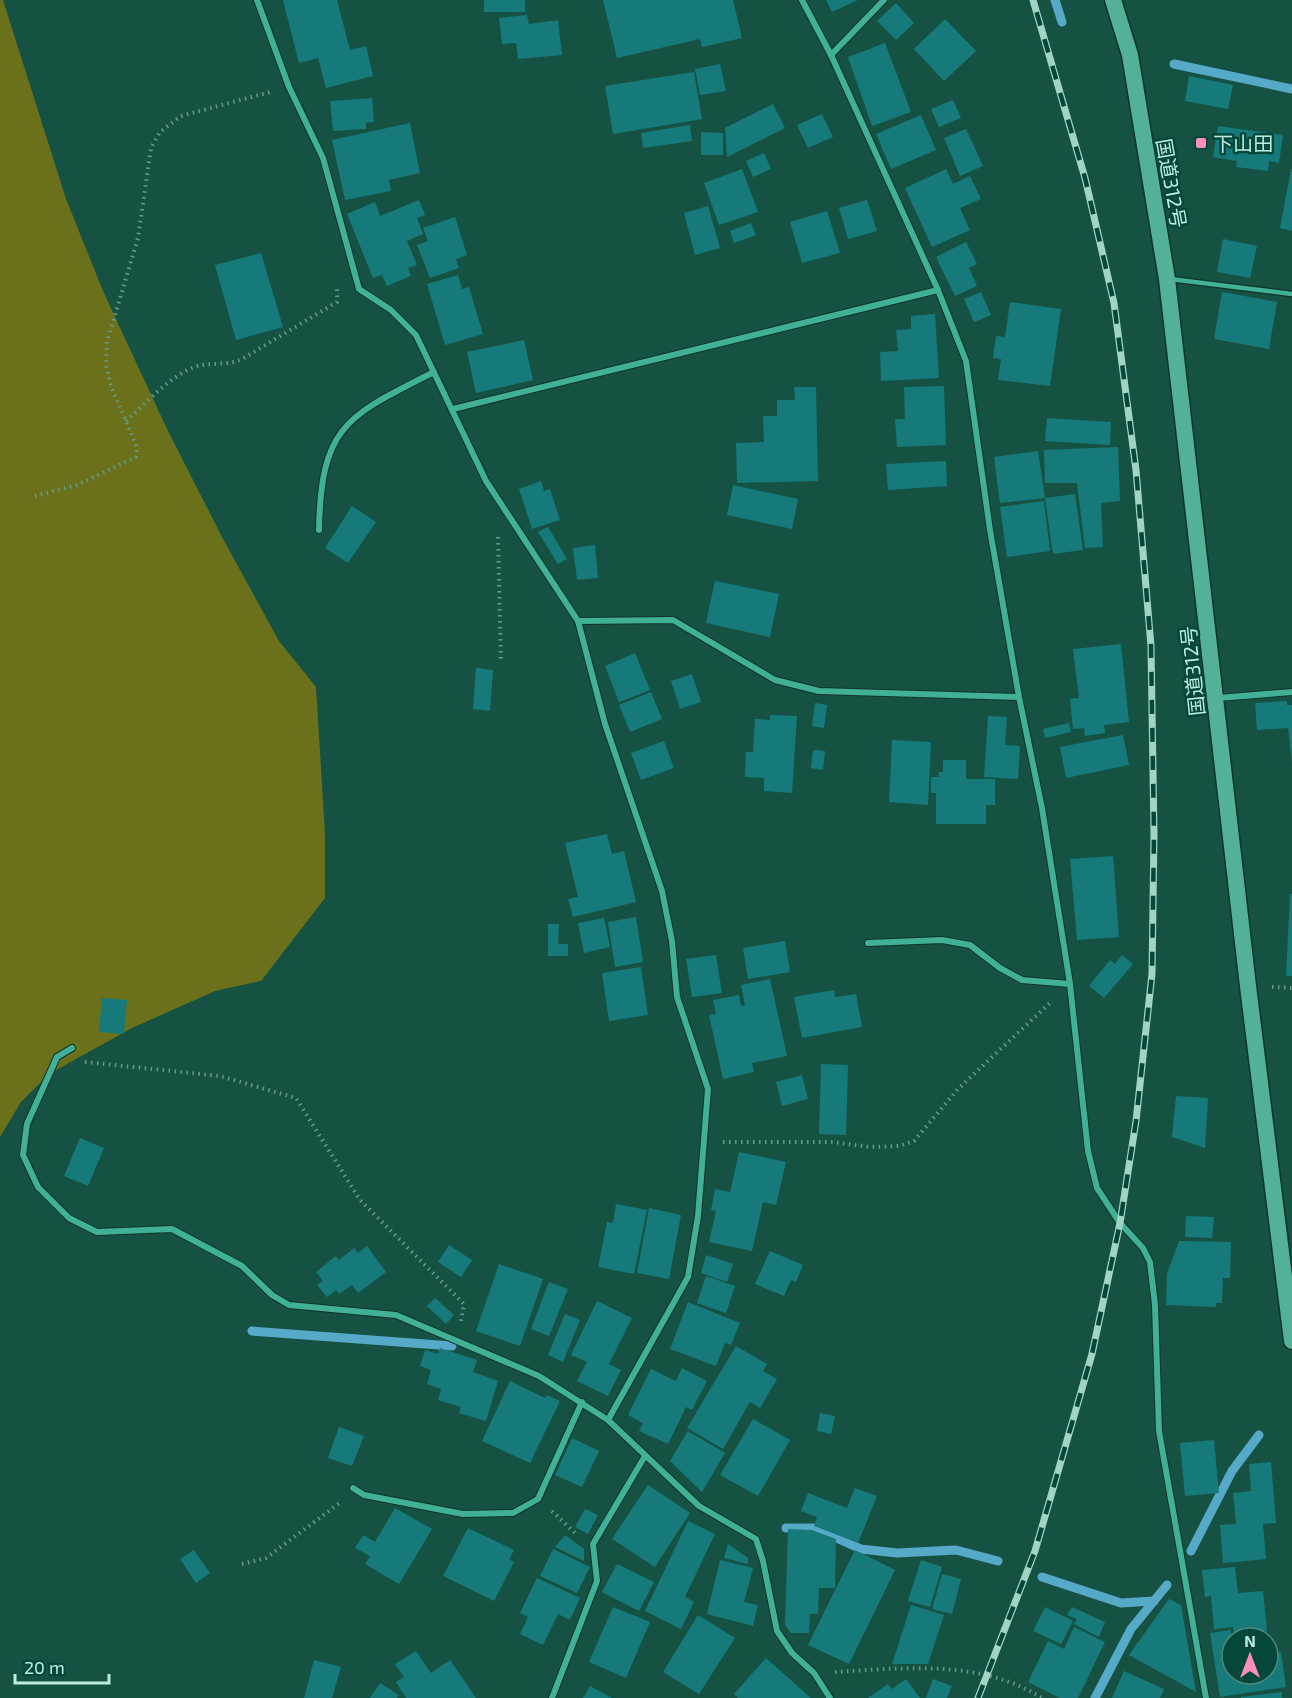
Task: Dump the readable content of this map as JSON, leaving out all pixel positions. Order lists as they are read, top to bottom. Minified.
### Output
{"streets":{"highway":["国道312号"]},"places":{"transit":["下山田"]},"scale_bar":"20 m","north":"top"}
